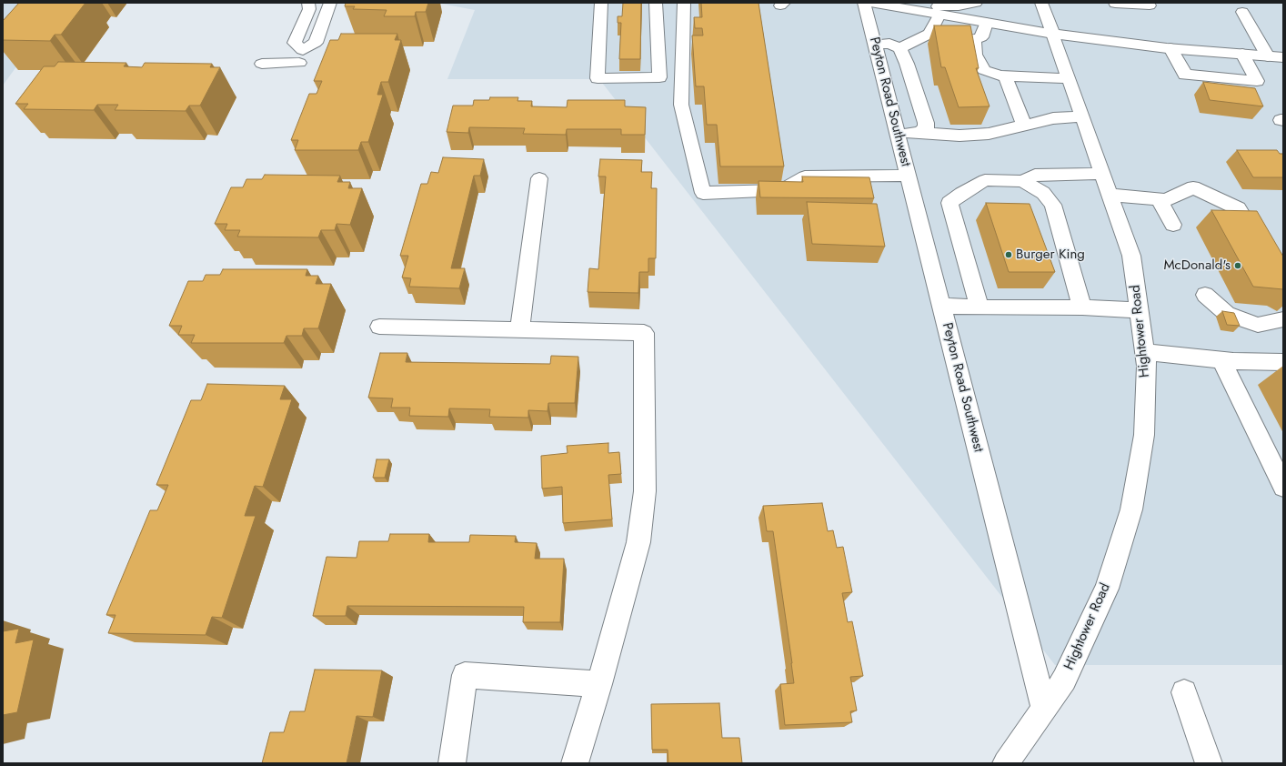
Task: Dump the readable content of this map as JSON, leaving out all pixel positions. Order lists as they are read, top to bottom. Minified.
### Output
{"streets":{"street":["Peyton Road Southwest","Hightower Road"]},"crossings":[["Peyton Road Southwest","Hightower Road"]],"places":["Burger King","McDonald's"]}
